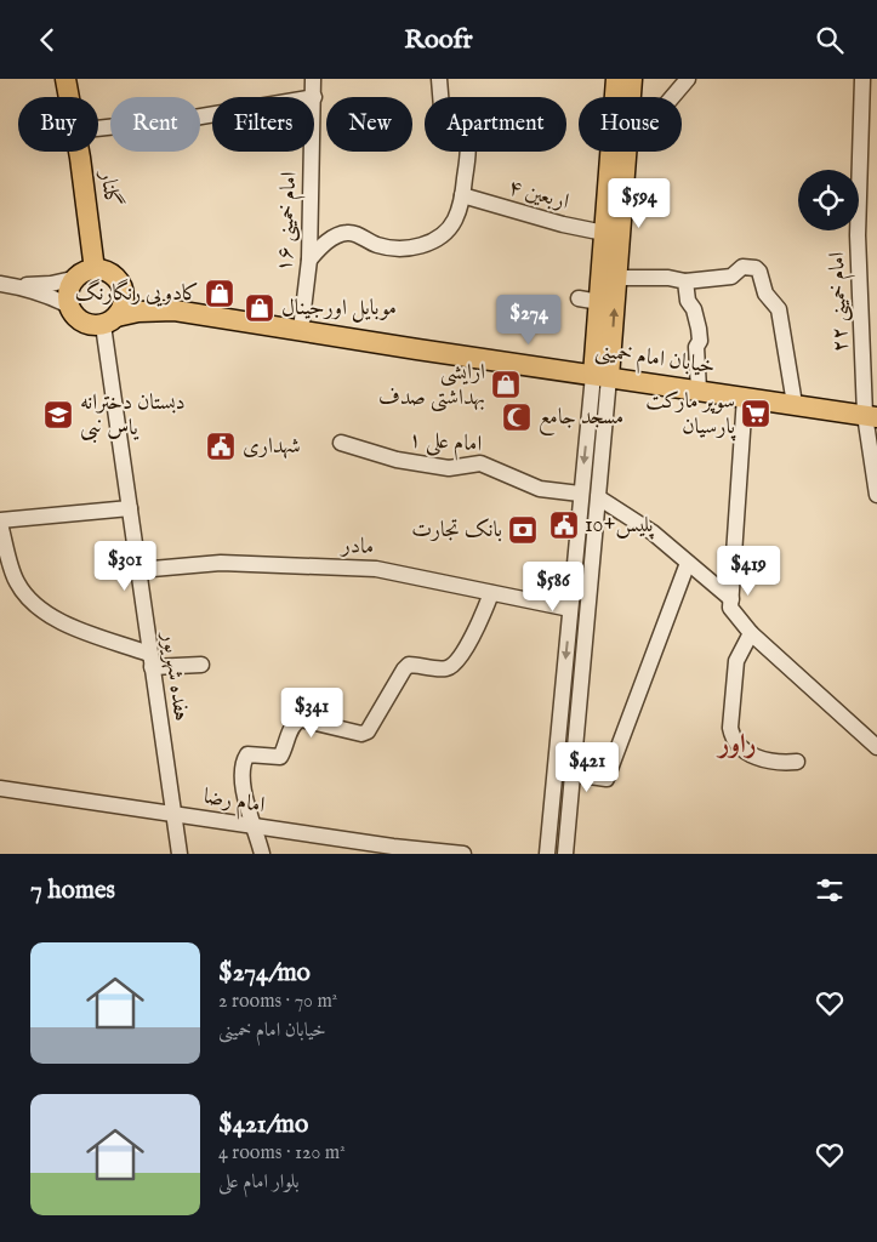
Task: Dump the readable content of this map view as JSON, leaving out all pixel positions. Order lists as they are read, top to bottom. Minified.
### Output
{"streets":{"main road":["گلنار","خیابان امام خمینی"],"street":["اربعین ۴","امام خمینی ۱۶","امام خمینی ۲۲","امام علی ۱","مادر","هفده شهریور","امام رضا"]},"crossings":[["گلنار","هفده شهریور"],["امام خمینی ۱۶","خیابان امام خمینی"],["امام خمینی ۲۲","خیابان امام خمینی"],["مادر","هفده شهریور"],["هفده شهریور","امام رضا"]],"districts":["راور"],"places":{"shop":["کادویی رنگارنگ","موبایل اورجینال","ارایشی بهداشتی صدف"],"supermarket":["سوپر مارکت پارسیان"],"school or university":["دبستان دخترانه یاس نبی"],"mosque":["مسجد جامع"],"public building":["شهداری","پلیس+10"],"bank":["بانک تجارت"]},"page":{"header":"Roofr","chip":["Buy","Rent","Filters","New","Apartment","House"],"price":["$594","$274","$301","$419","$586","$341","$421"],"heading":"7 homes","list":[{"name":"$274/mo","note":"2 rooms · 70 m² · خیابان امام خمینی"},{"name":"$421/mo","note":"4 rooms · 120 m² · بلوار امام علی"}]}}
